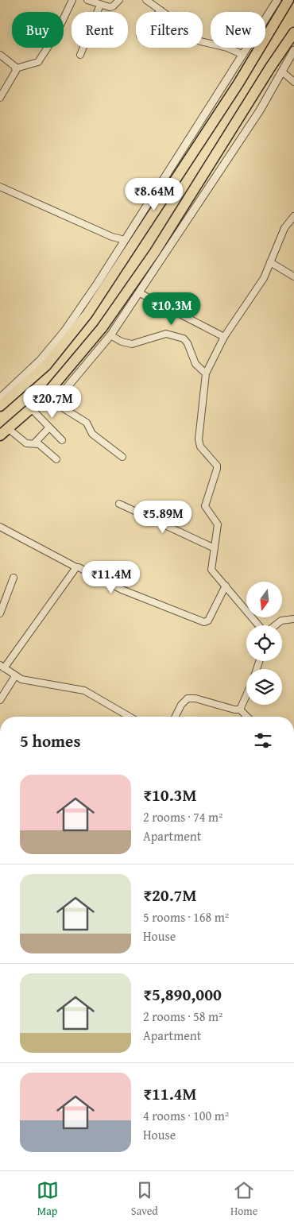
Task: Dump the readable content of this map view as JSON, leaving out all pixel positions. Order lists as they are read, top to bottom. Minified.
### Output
{"north":"bottom","page":{"chip":["Buy","Rent","Filters","New"],"price":["₹8.64M","₹10.3M","₹20.7M","₹5.89M","₹11.4M"],"heading":"5 homes","list":[{"name":"₹10.3M","note":"2 rooms · 74 m² · Apartment"},{"name":"₹20.7M","note":"5 rooms · 168 m² · House"},{"name":"₹5,890,000","note":"2 rooms · 58 m² · Apartment"},{"name":"₹11.4M","note":"4 rooms · 100 m² · House"}],"tabs":["Map","Saved","Home"]}}
